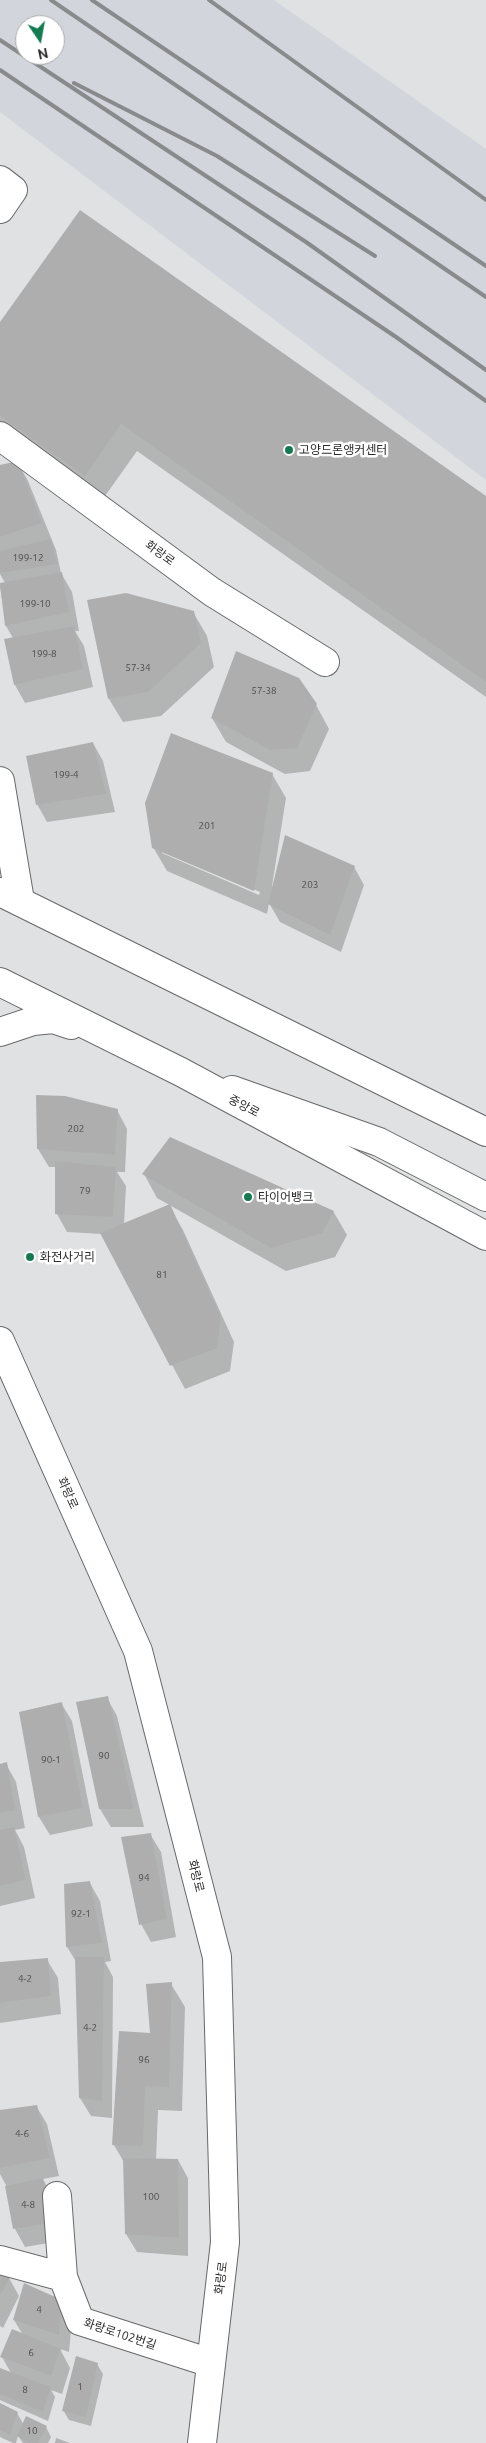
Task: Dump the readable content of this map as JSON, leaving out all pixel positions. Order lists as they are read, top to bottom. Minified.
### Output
{"streets":{"main road":["화랑로","중앙로","화랑로102번길"]},"crossings":[["화랑로","화랑로102번길"]],"places":["고양드론앵커센터","타이어뱅크","화전사거리"],"house_numbers":["199-12","199-10","199-8","57-34","57-38","199-4","201","203","202","79","81","90","90-1","94","92-1","4-2","4-2","96","4-6","100","4-8","4","6","1","8","10"],"north":"bottom"}
